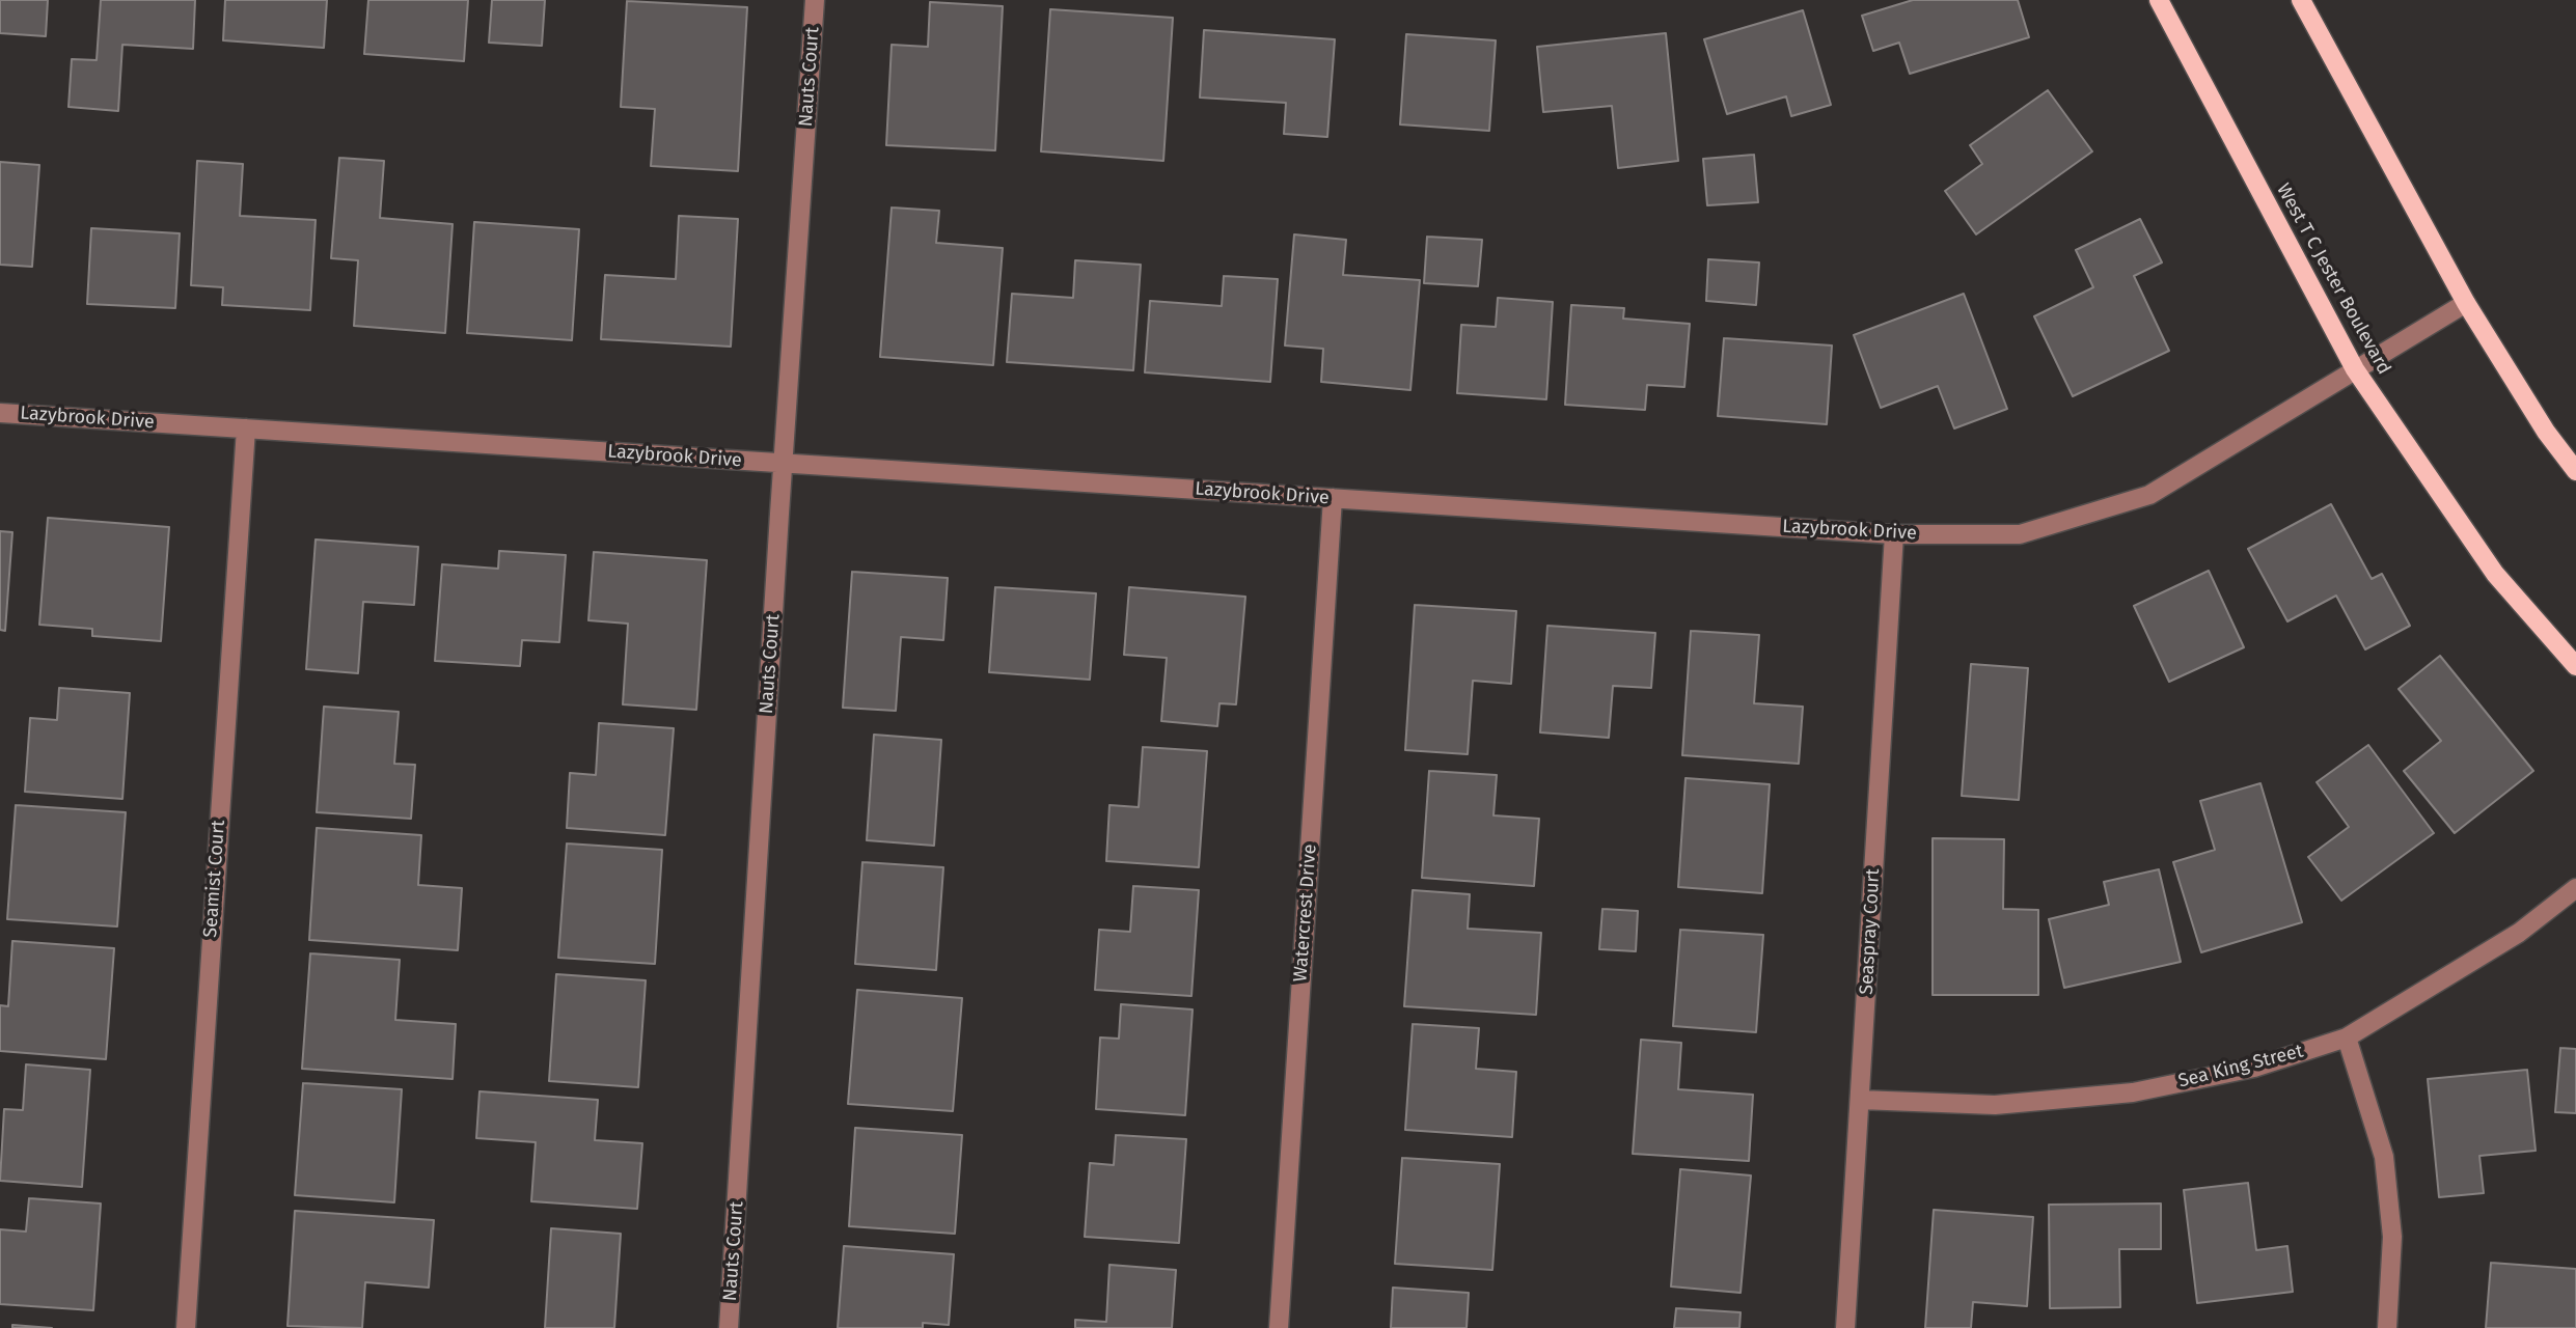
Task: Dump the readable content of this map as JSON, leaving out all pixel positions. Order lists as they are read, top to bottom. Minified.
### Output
{"streets":{"main road":["West T C Jester Boulevard"],"street":["Nauts Court","Lazybrook Drive","Seamist Court","Watercrest Drive","Seaspray Court","Sea King Street"]},"crossings":[["Nauts Court","Lazybrook Drive"],["West T C Jester Boulevard","Lazybrook Drive"],["Lazybrook Drive","Seamist Court"],["Lazybrook Drive","Watercrest Drive"],["Lazybrook Drive","Seaspray Court"],["Seaspray Court","Sea King Street"]]}
